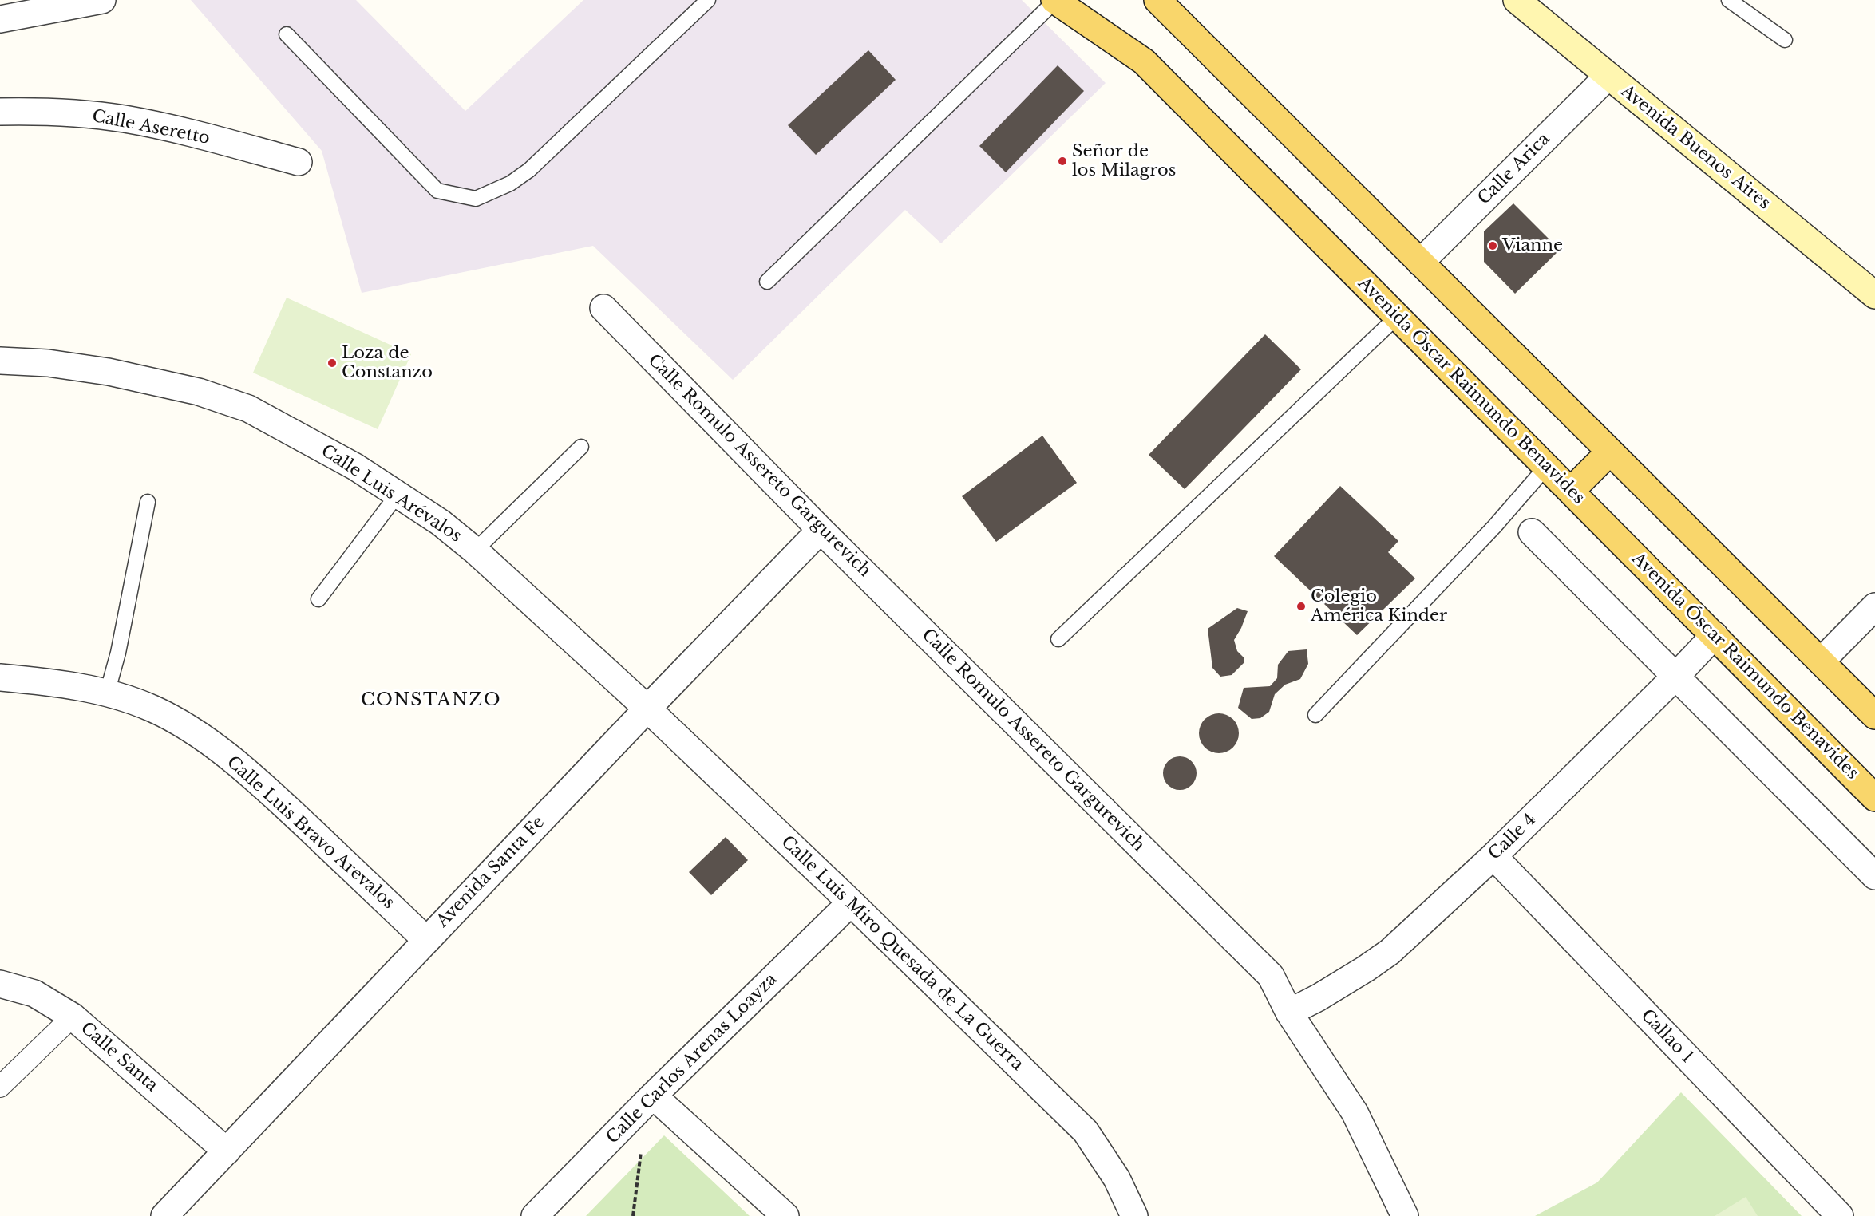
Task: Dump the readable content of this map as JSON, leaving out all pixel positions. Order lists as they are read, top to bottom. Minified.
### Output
{"streets":{"main road":["Avenida Buenos Aires","Avenida Óscar Raimundo Benavides"],"street":["Calle Aseretto","Calle Arica","Calle Romulo Assereto Gargurevich","Calle Luis Arévalos","Calle Luis Bravo Arevalos","Calle 4","Avenida Santa Fe","Calle Luis Miro Quesada de La Guerra","Callao 1","Calle Santa","Calle Carlos Arenas Loayza"]},"crossings":[["Avenida Buenos Aires","Calle Arica"],["Avenida Óscar Raimundo Benavides","Calle 4"],["Calle Romulo Assereto Gargurevich","Calle 4"],["Calle Romulo Assereto Gargurevich","Avenida Santa Fe"],["Calle Luis Arévalos","Avenida Santa Fe"],["Calle Luis Arévalos","Calle Luis Miro Quesada de La Guerra"],["Calle Luis Bravo Arevalos","Avenida Santa Fe"],["Calle 4","Callao 1"],["Avenida Santa Fe","Calle Luis Miro Quesada de La Guerra"],["Avenida Santa Fe","Calle Santa"],["Calle Luis Miro Quesada de La Guerra","Calle Carlos Arenas Loayza"]],"districts":["CONSTANZO"],"places":["Señor de los Milagros","Vianne","Loza de Constanzo","Colegio América Kinder"]}
